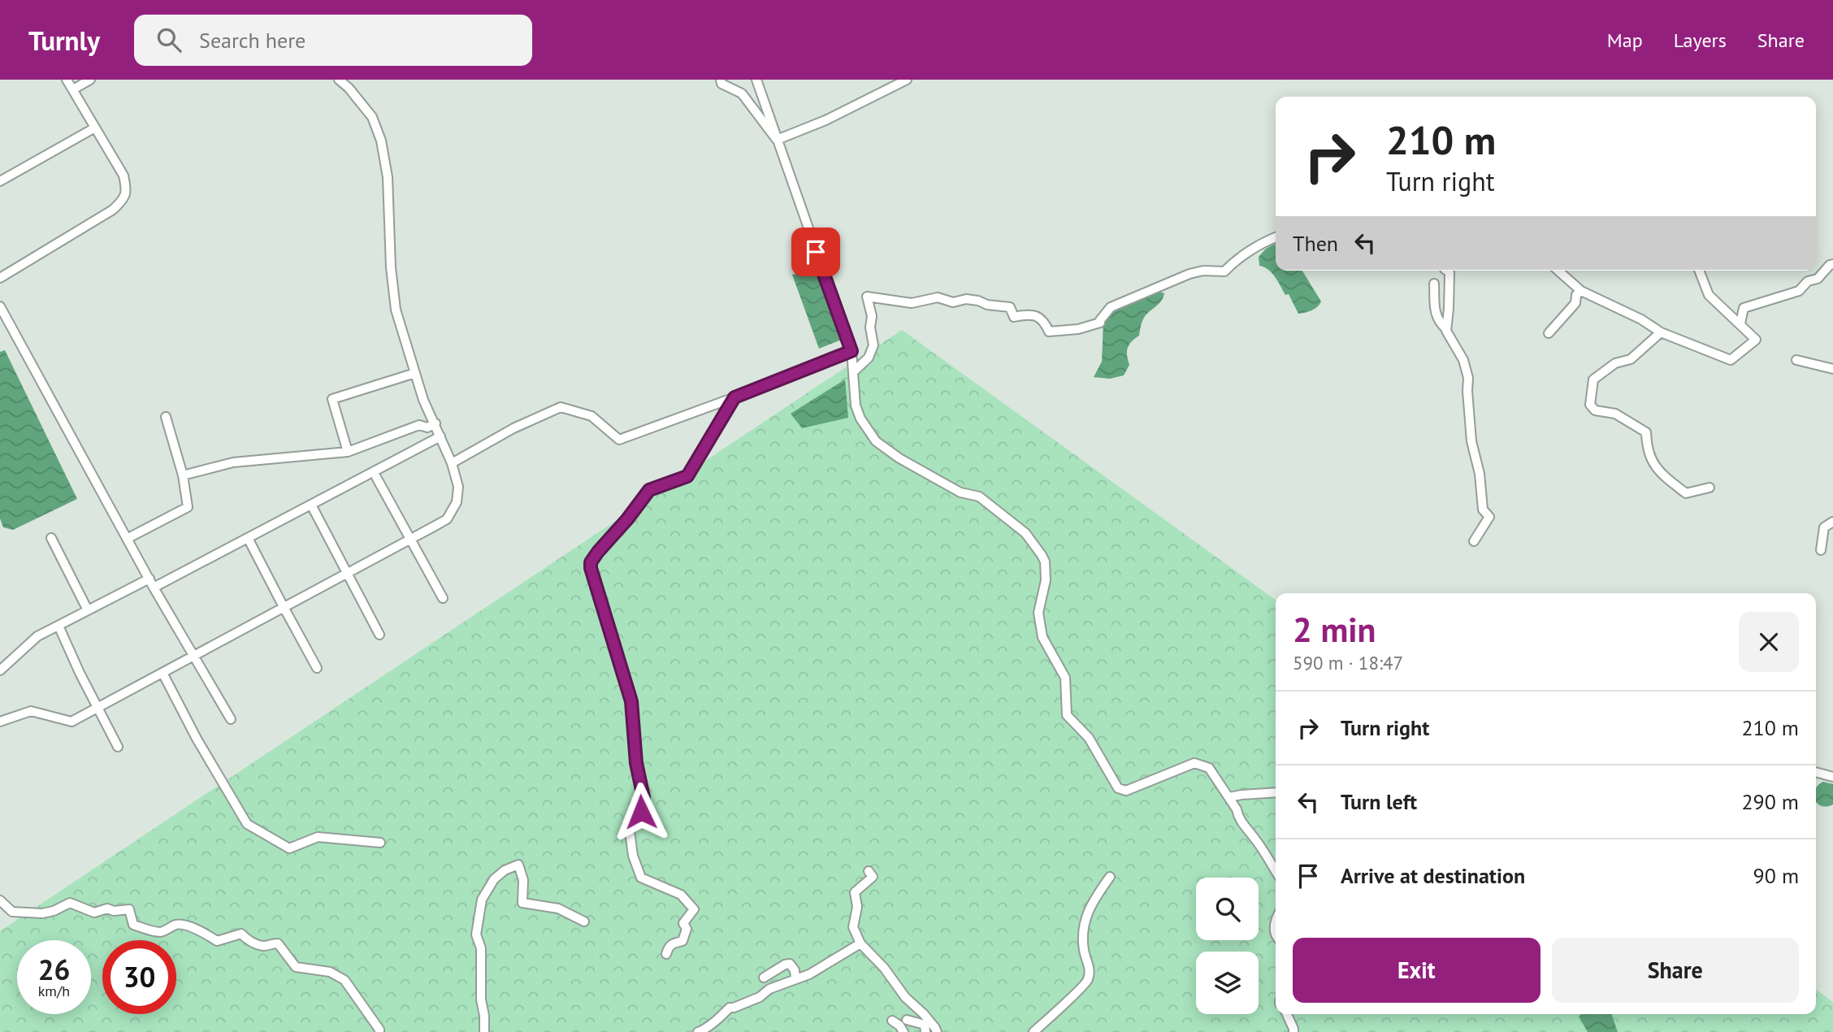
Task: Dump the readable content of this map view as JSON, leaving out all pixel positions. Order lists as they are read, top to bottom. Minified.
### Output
{"page":{"header":"Turnly","search":"Search here","nav":["Map","Layers","Share"],"turn":["210 m","Turn right"],"then":"Then","heading":["2 min","590 m · 18:47"],"list":[{"name":"Turn right","value":"210 m"},{"name":"Turn left","value":"290 m"},{"name":"Arrive at destination","value":"90 m"}],"buttons":["Exit","Share"],"speed":"26 km/h","limit":"30"}}
